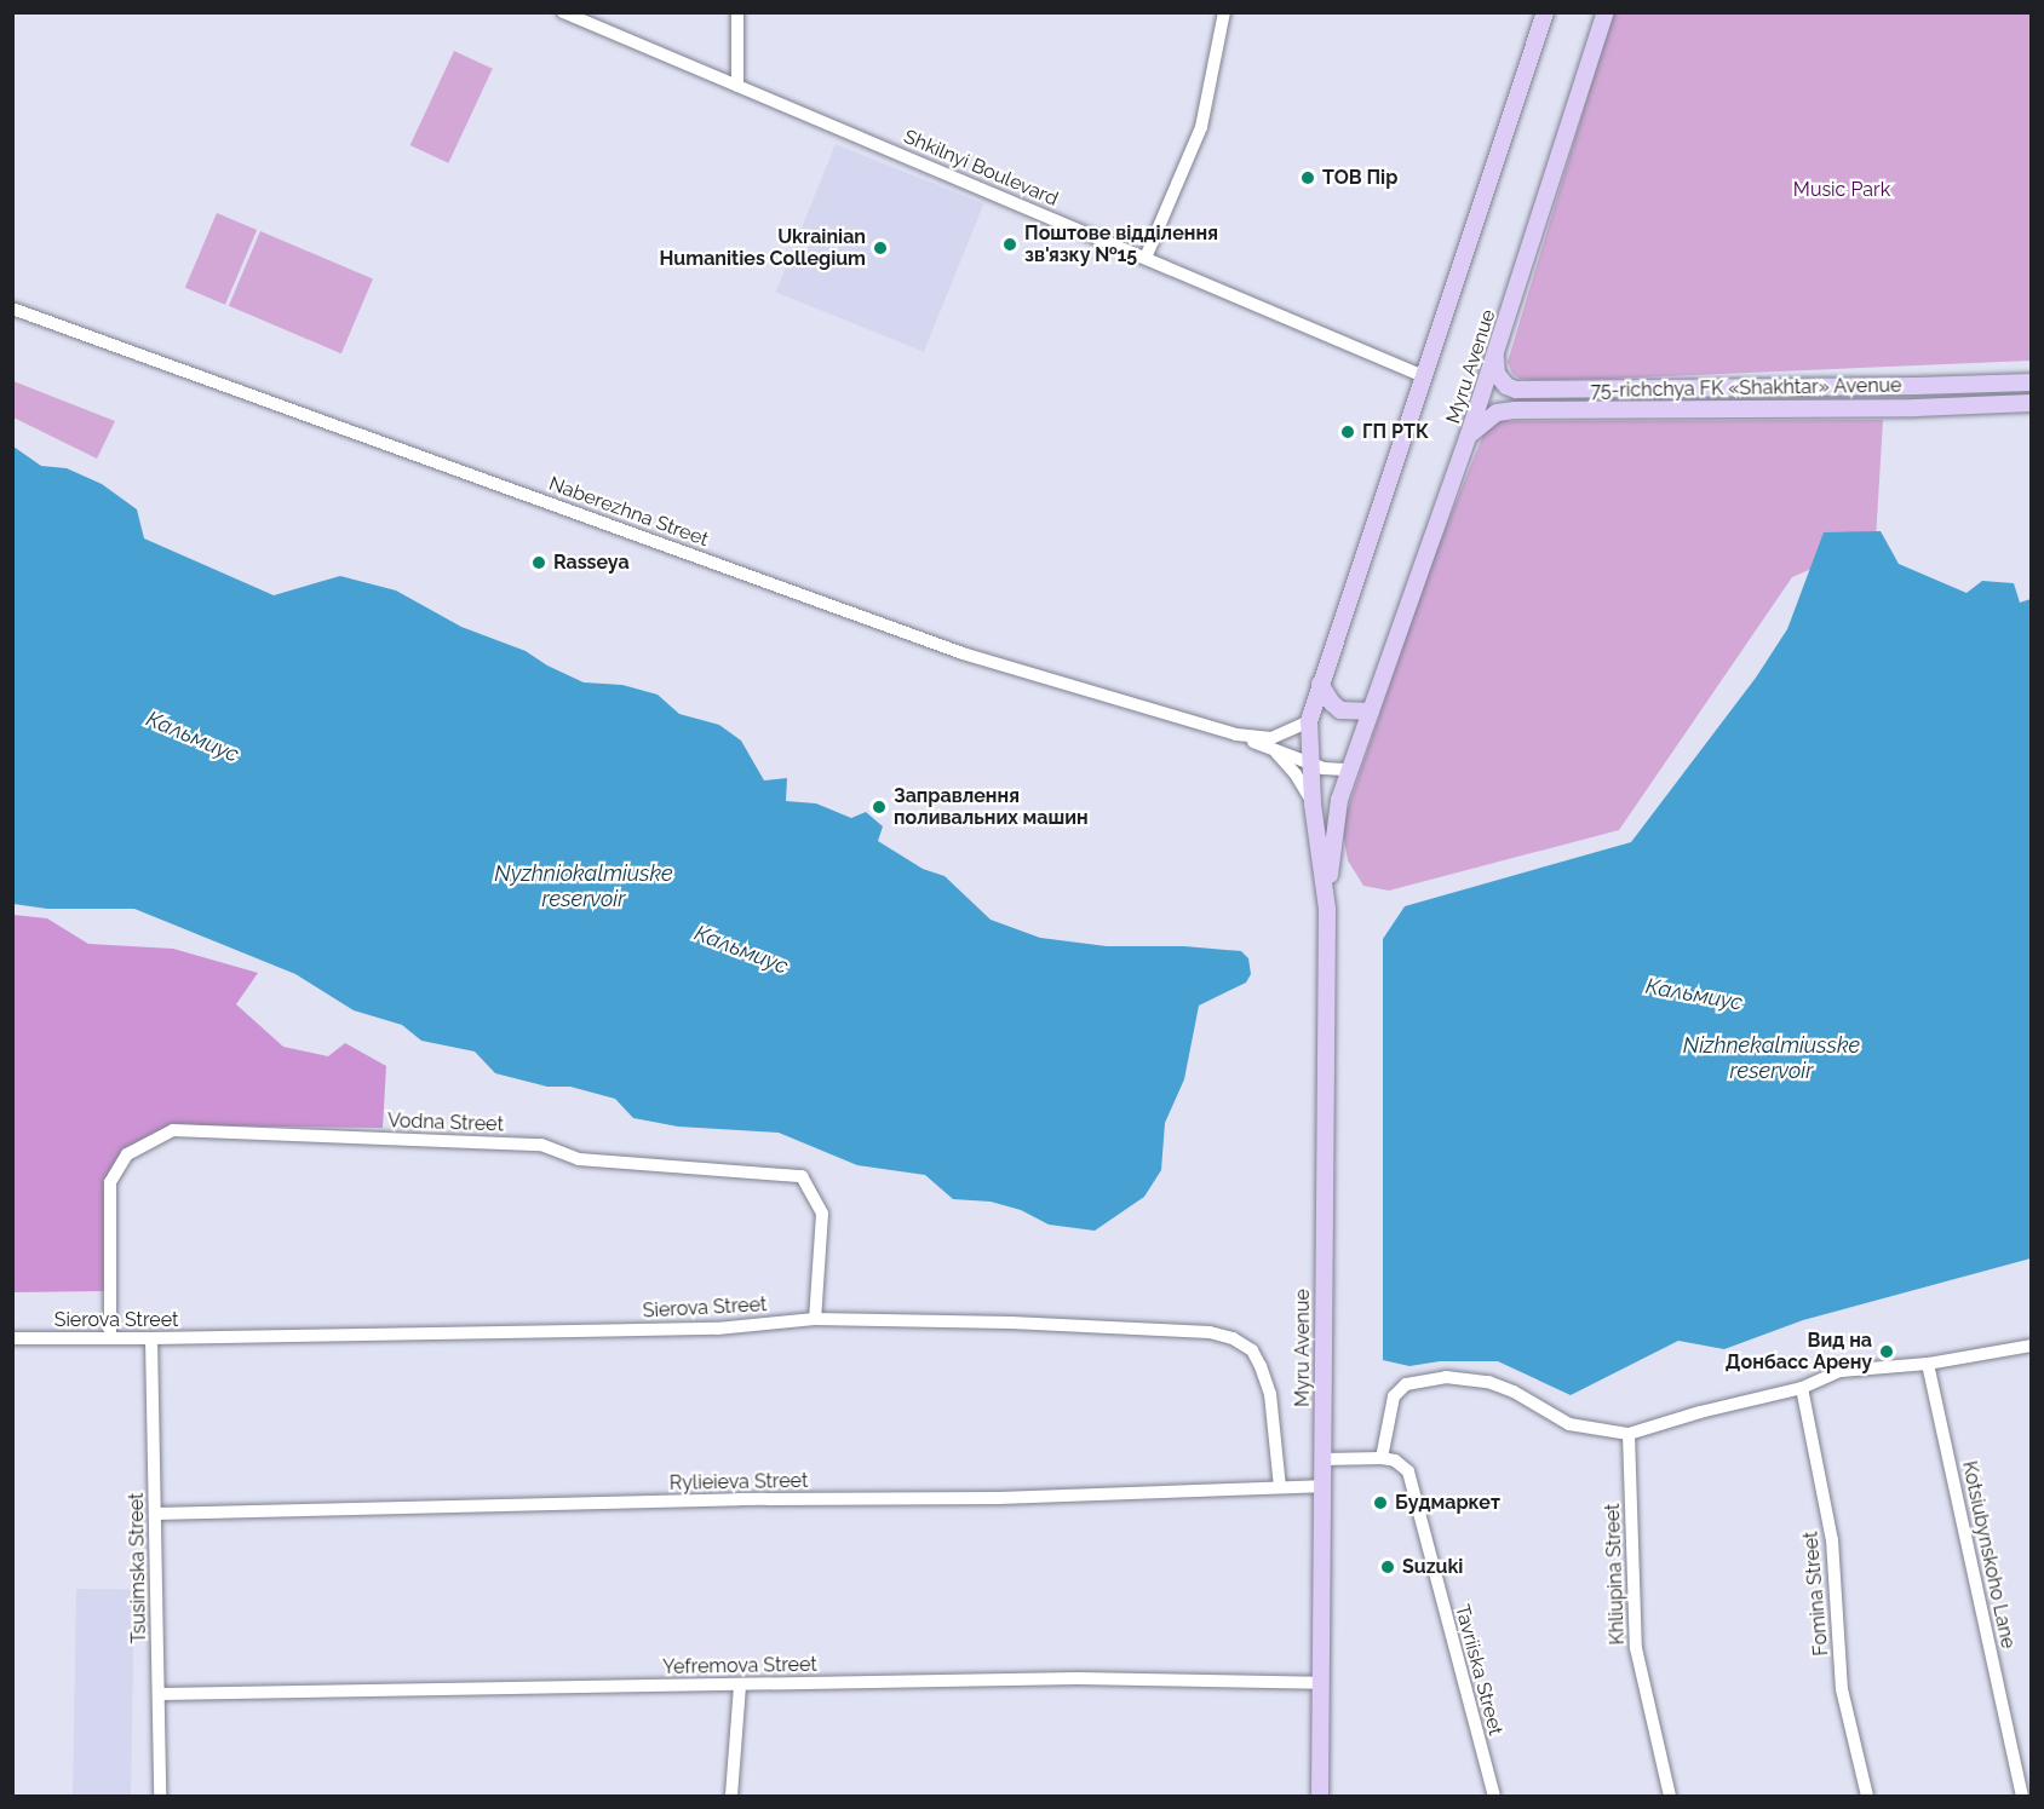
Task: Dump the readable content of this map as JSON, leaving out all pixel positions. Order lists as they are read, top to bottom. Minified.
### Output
{"streets":{"main road":["Myru Avenue","75-richchya FK «Shakhtar» Avenue"],"street":["Shkilnyi Boulevard","Naberezhna Street","Vodna Street","Sierova Street","Rylieieva Street","Kotsiubynskoho Lane","Tsusimska Street","Khliupina Street","Fomina Street","Yefremova Street","Tavriiska Street"]},"crossings":[["Shkilnyi Boulevard","Myru Avenue"],["Myru Avenue","75-richchya FK «Shakhtar» Avenue"],["Myru Avenue","Rylieieva Street"],["Myru Avenue","Yefremova Street"],["Vodna Street","Sierova Street"],["Sierova Street","Rylieieva Street"],["Sierova Street","Tsusimska Street"],["Rylieieva Street","Tsusimska Street"],["Tsusimska Street","Yefremova Street"]],"water":["Кальмиус","Nyzhniokalmiuske reservoir","Nizhnekalmiusske reservoir"],"parks":["Music Park"],"places":["ТОВ Пір","Поштове відділення зв'язку №15","Ukrainian Humanities Collegium","ГП РТК","Rasseya","Заправлення поливальних машин","Вид на Донбасс Арену","Будмаркет","Suzuki"]}
